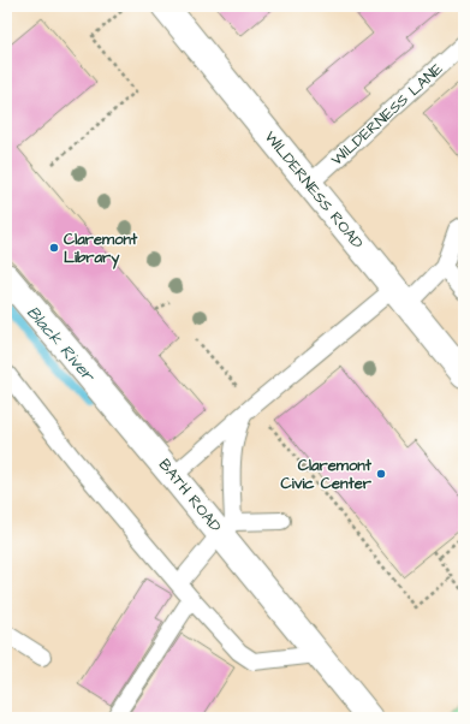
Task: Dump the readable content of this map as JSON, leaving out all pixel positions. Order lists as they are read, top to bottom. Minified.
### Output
{"streets":{"street":["WILDERNESS ROAD","BATH ROAD"],"lane":["WILDERNESS LANE"]},"crossings":[["WILDERNESS LANE","WILDERNESS ROAD"]],"water":["Black River"],"places":["Claremont Library","Claremont Civic Center"]}
